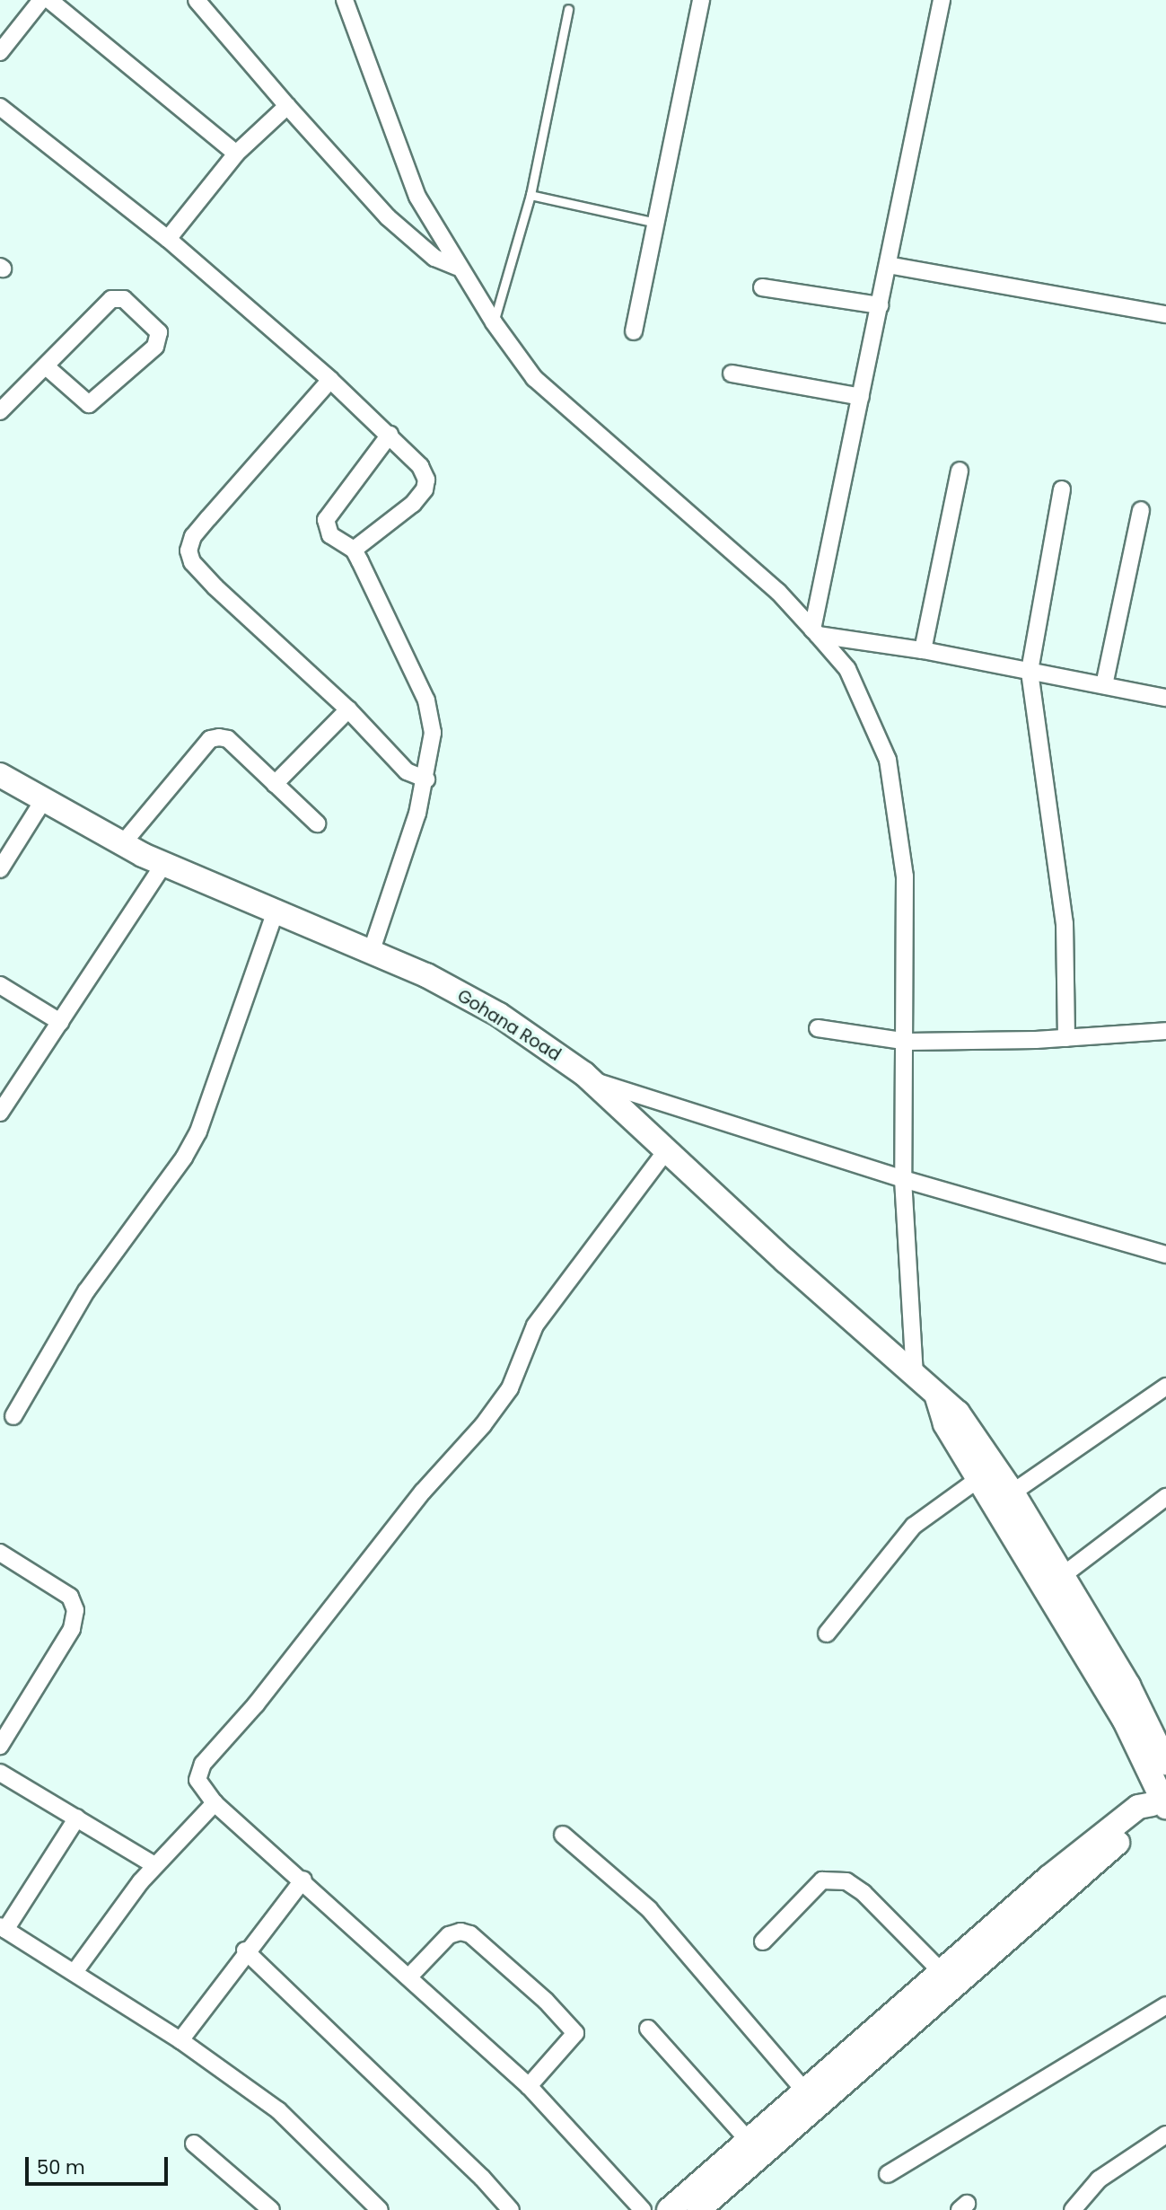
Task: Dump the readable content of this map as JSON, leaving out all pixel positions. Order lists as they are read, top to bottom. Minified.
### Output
{"streets":{"main road":["Gohana Road"]},"scale_bar":"50 m"}
